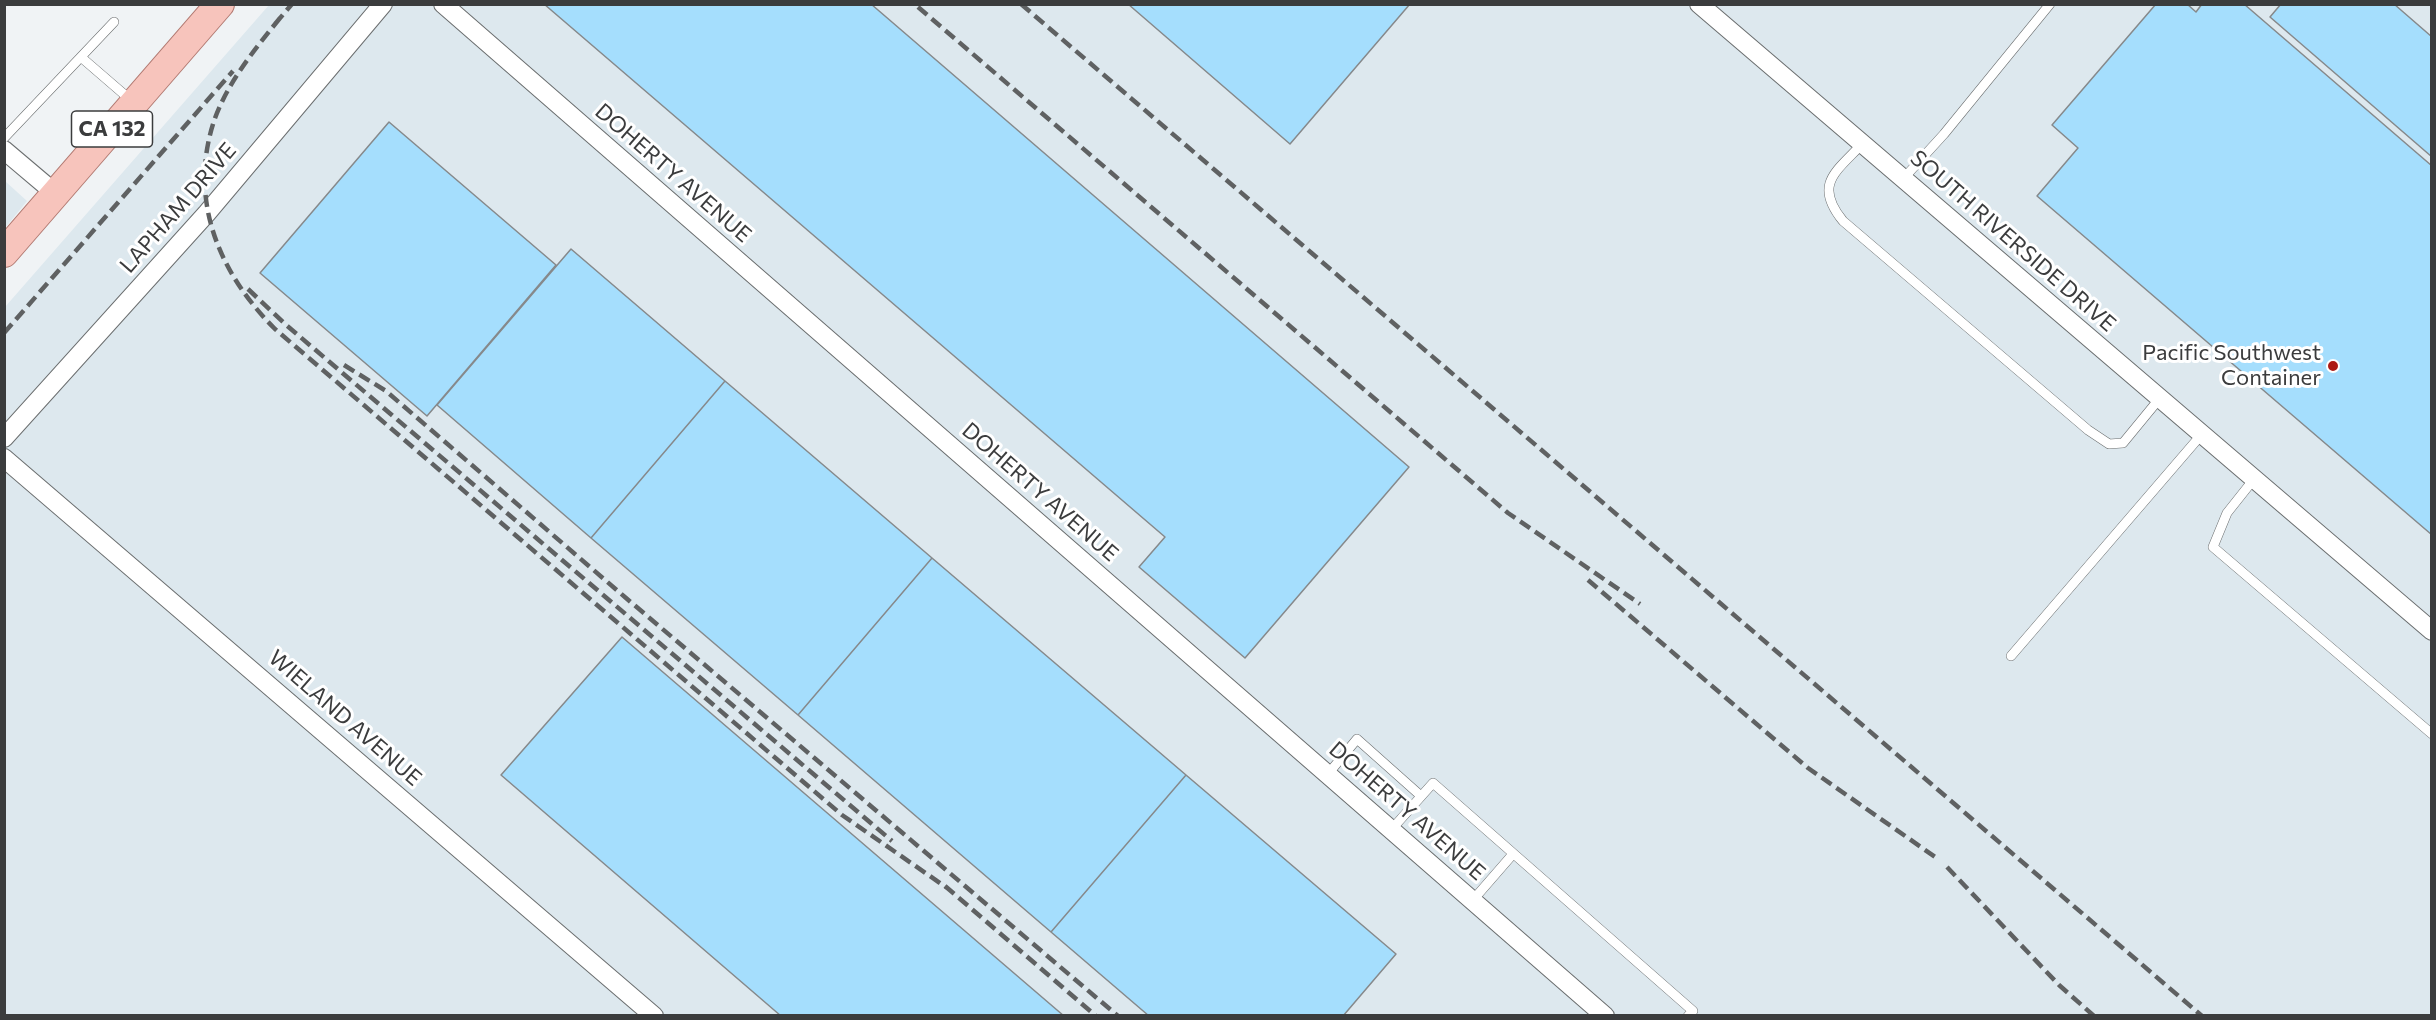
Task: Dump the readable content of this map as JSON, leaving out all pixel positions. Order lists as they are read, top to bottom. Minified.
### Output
{"streets":{"main road":["CA 132"],"street":["DOHERTY AVENUE","LAPHAM DRIVE","SOUTH RIVERSIDE DRIVE","WIELAND AVENUE"]},"places":["Pacific Southwest Container"]}
